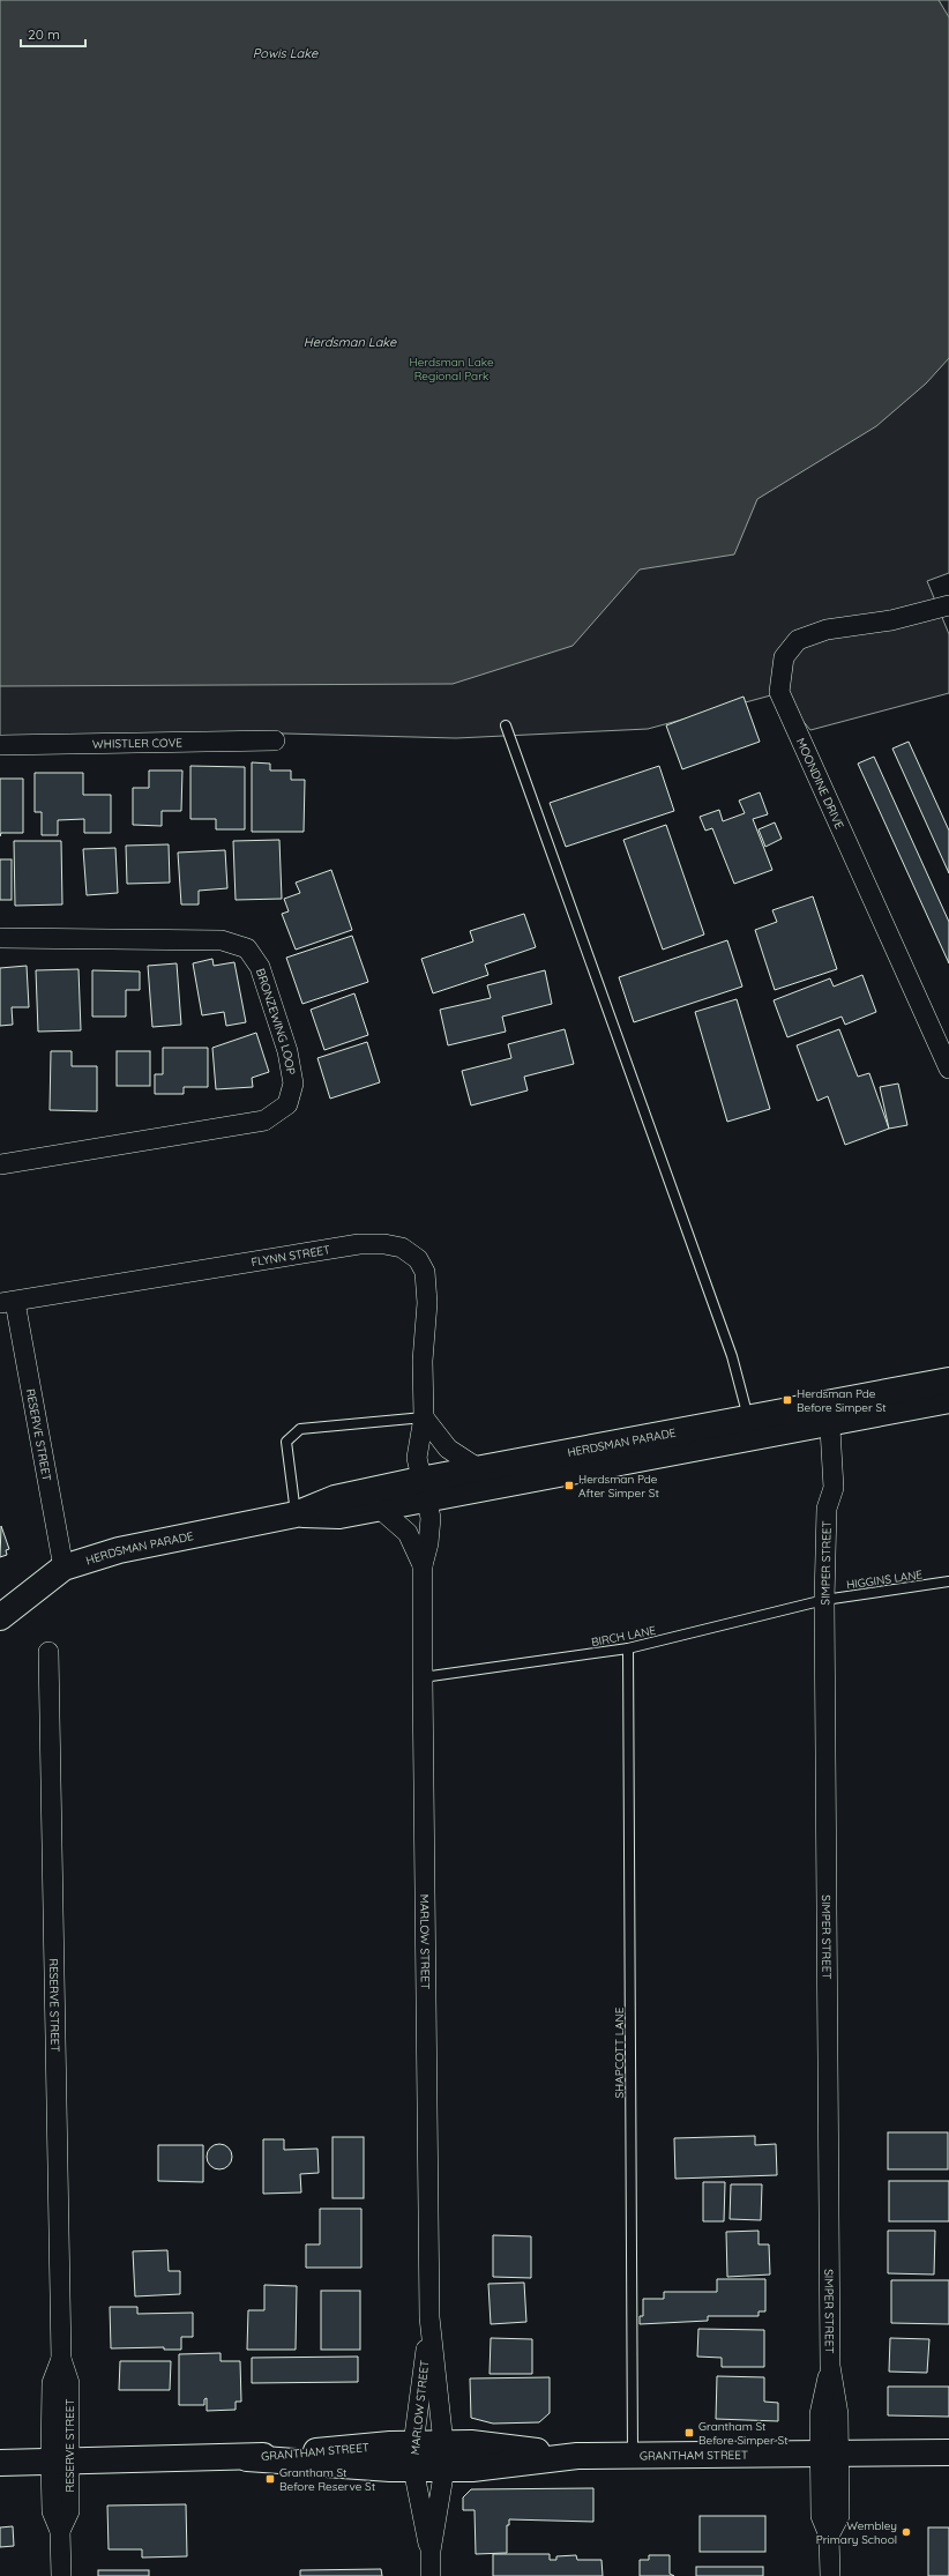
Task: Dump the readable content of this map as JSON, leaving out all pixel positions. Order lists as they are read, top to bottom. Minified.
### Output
{"streets":{"main road":["HERDSMAN PARADE","GRANTHAM STREET"],"street":["WHISTLER COVE","MOONDINE DRIVE","BRONZEWING LOOP","FLYNN STREET","RESERVE STREET","SIMPER STREET","MARLOW STREET"],"lane":["HIGGINS LANE","BIRCH LANE","SHAPCOTT LANE"]},"crossings":[["FLYNN STREET","RESERVE STREET"],["FLYNN STREET","HERDSMAN PARADE"],["FLYNN STREET","MARLOW STREET"],["RESERVE STREET","HERDSMAN PARADE"],["RESERVE STREET","GRANTHAM STREET"],["HERDSMAN PARADE","SIMPER STREET"],["HERDSMAN PARADE","MARLOW STREET"],["SIMPER STREET","HIGGINS LANE"],["SIMPER STREET","BIRCH LANE"],["SIMPER STREET","GRANTHAM STREET"],["HIGGINS LANE","BIRCH LANE"],["BIRCH LANE","MARLOW STREET"],["BIRCH LANE","SHAPCOTT LANE"],["MARLOW STREET","GRANTHAM STREET"],["SHAPCOTT LANE","GRANTHAM STREET"]],"water":["Powis Lake","Herdsman Lake"],"parks":["Herdsman Lake Regional Park"],"places":{"transit":["Herdsman Pde Before Simper St","Herdsman Pde After Simper St","Grantham St Before Simper St","Grantham St Before Reserve St"],"other":["Wembley Primary School"]},"scale_bar":"20 m"}
